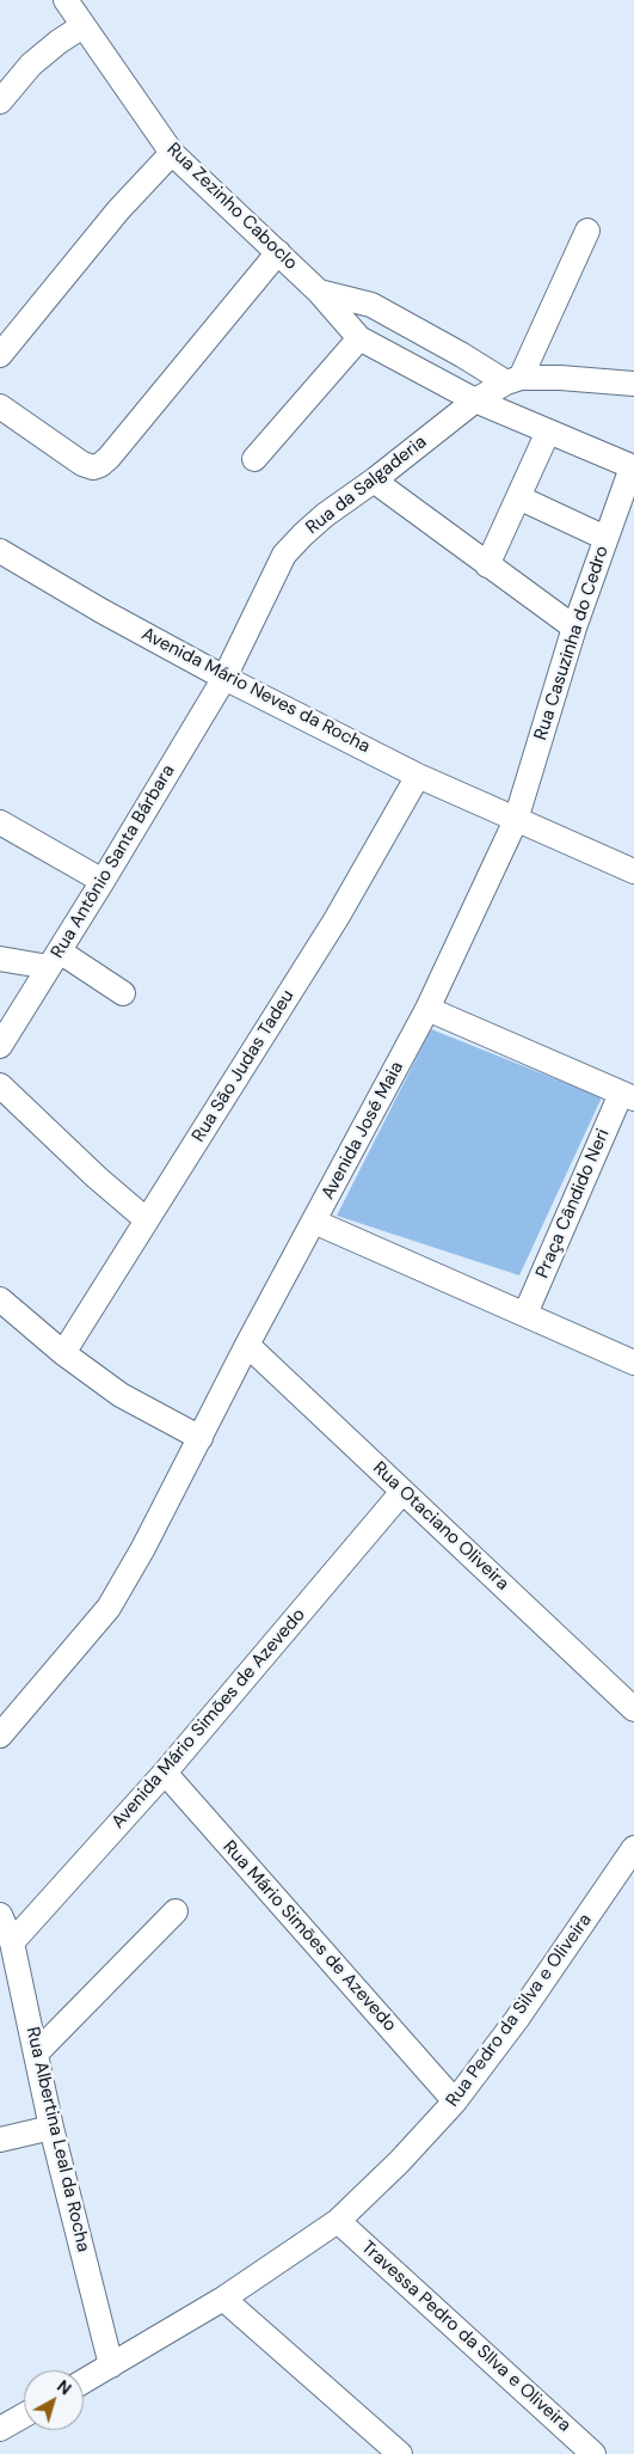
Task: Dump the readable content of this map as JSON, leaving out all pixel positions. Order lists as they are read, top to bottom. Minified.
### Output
{"streets":{"street":["Rua Zezinho Caboclo","Rua da Salgaderia","Rua Casuzinha do Cedro","Avenida Mário Neves da Rocha","Rua Antônio Santa Bárbara","Rua São Judas Tadeu","Avenida José Maia","Praça Cândido Neri","Rua Otaciano Oliveira","Avenida Mário Simões de Azevedo","Rua Mário Simões de Azevedo","Rua Pedro da Silva e Oliveira","Rua Albertina Leal da Rocha","Travessa Pedro da SIlva e Oliveira"]},"crossings":[["Rua Zezinho Caboclo","Rua da Salgaderia"],["Rua Zezinho Caboclo","Rua Casuzinha do Cedro"],["Rua da Salgaderia","Avenida Mário Neves da Rocha"],["Rua da Salgaderia","Rua Antônio Santa Bárbara"],["Rua Casuzinha do Cedro","Avenida Mário Neves da Rocha"],["Rua Casuzinha do Cedro","Avenida José Maia"],["Avenida Mário Neves da Rocha","Rua Antônio Santa Bárbara"],["Avenida Mário Neves da Rocha","Rua São Judas Tadeu"],["Avenida Mário Neves da Rocha","Avenida José Maia"],["Avenida José Maia","Rua Otaciano Oliveira"],["Rua Otaciano Oliveira","Avenida Mário Simões de Azevedo"],["Avenida Mário Simões de Azevedo","Rua Mário Simões de Azevedo"],["Avenida Mário Simões de Azevedo","Rua Albertina Leal da Rocha"],["Rua Mário Simões de Azevedo","Rua Pedro da Silva e Oliveira"],["Rua Pedro da Silva e Oliveira","Rua Albertina Leal da Rocha"],["Rua Pedro da Silva e Oliveira","Travessa Pedro da SIlva e Oliveira"]],"north":"top right"}
